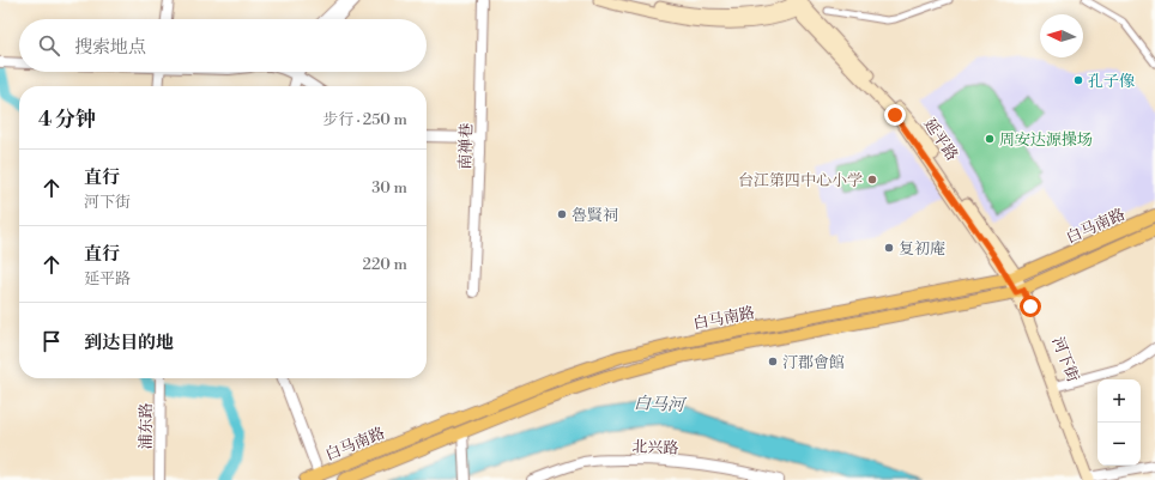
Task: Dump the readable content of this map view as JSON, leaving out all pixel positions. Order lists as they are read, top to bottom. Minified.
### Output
{"streets":{"main road":["延平路","白马南路","河下街"],"street":["南禅巷","浦东路","北兴路"]},"crossings":[["延平路","白马南路"],["延平路","河下街"],["白马南路","河下街"]],"water":["白马河"],"places":["孔子像","周安达源操场","台江第四中心小学","魯賢祠","复初庵","汀郡會館"],"north":"left","page":{"search":"搜索地点","heading":["4 分钟","步行 · 250 m"],"list":[["直行","河下街","30 m"],["直行","延平路","220 m"],"到达目的地"],"map_buttons":["+","−"]}}
